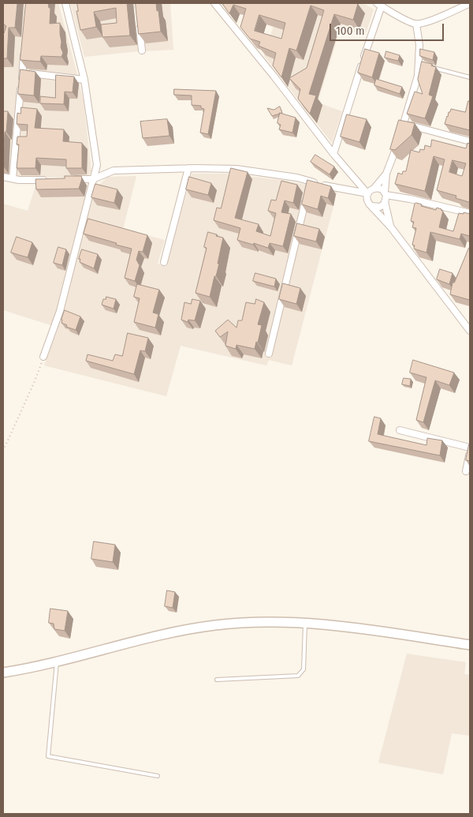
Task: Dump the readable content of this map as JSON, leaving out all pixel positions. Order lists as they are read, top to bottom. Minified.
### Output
{"scale_bar":"100 m"}
